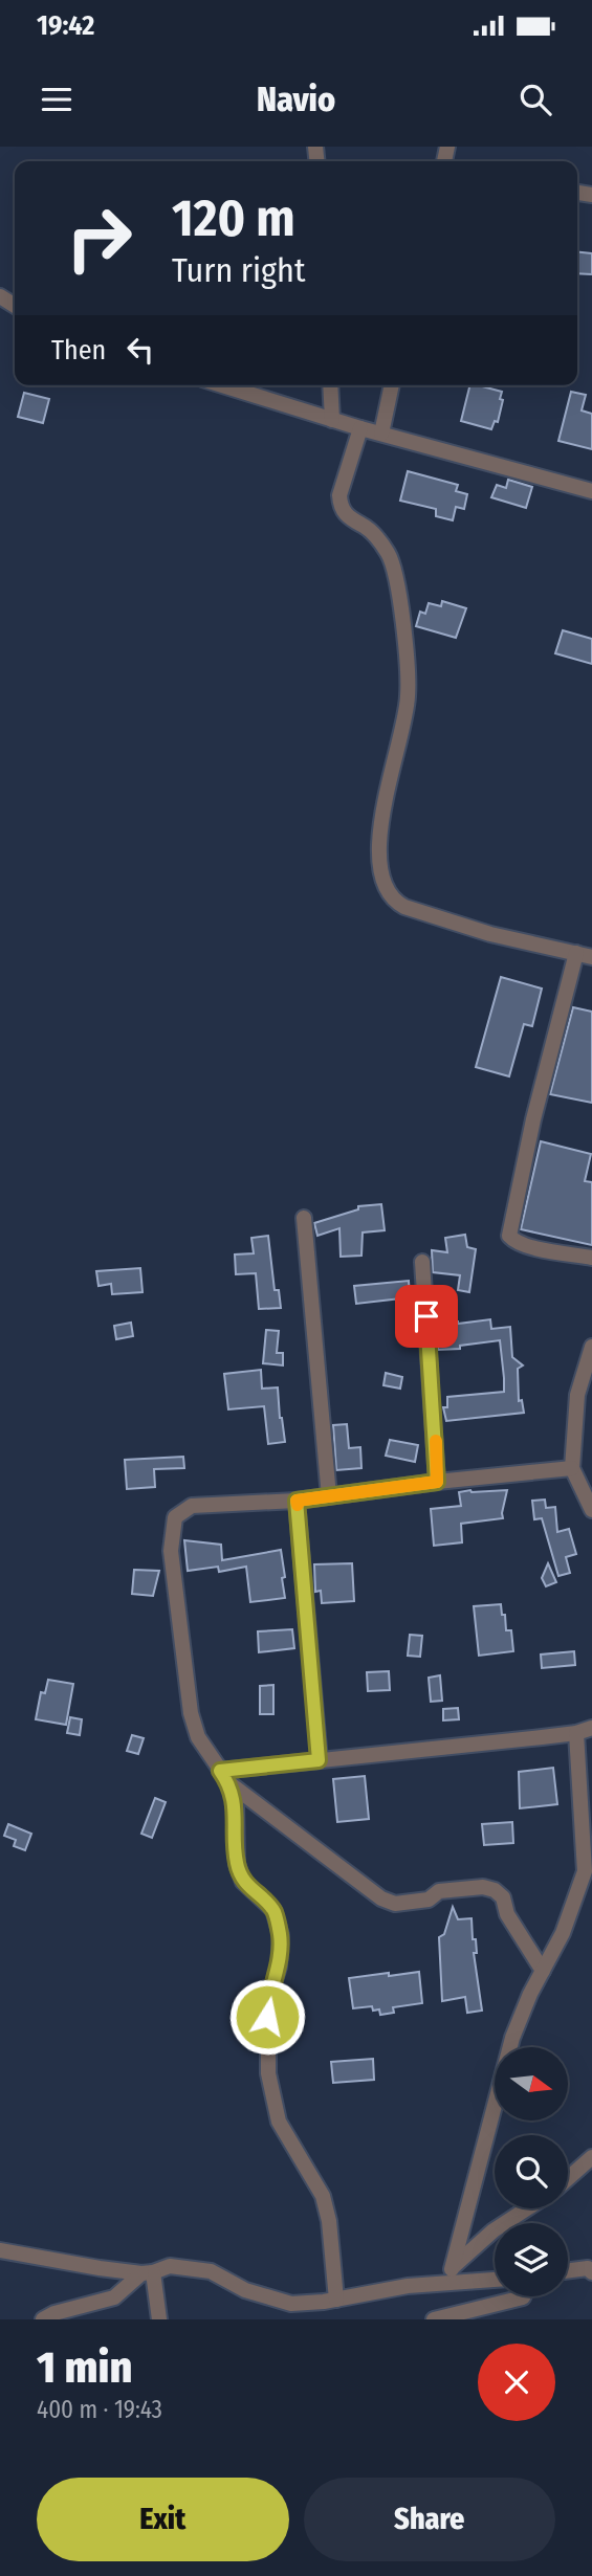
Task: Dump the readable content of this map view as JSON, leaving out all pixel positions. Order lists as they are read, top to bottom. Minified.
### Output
{"north":"right","page":{"status":"19:42","header":"Navio","turn":["120 m","Turn right"],"then":"Then","heading":["1 min","400 m · 19:43"],"buttons":["Exit","Share"]}}
